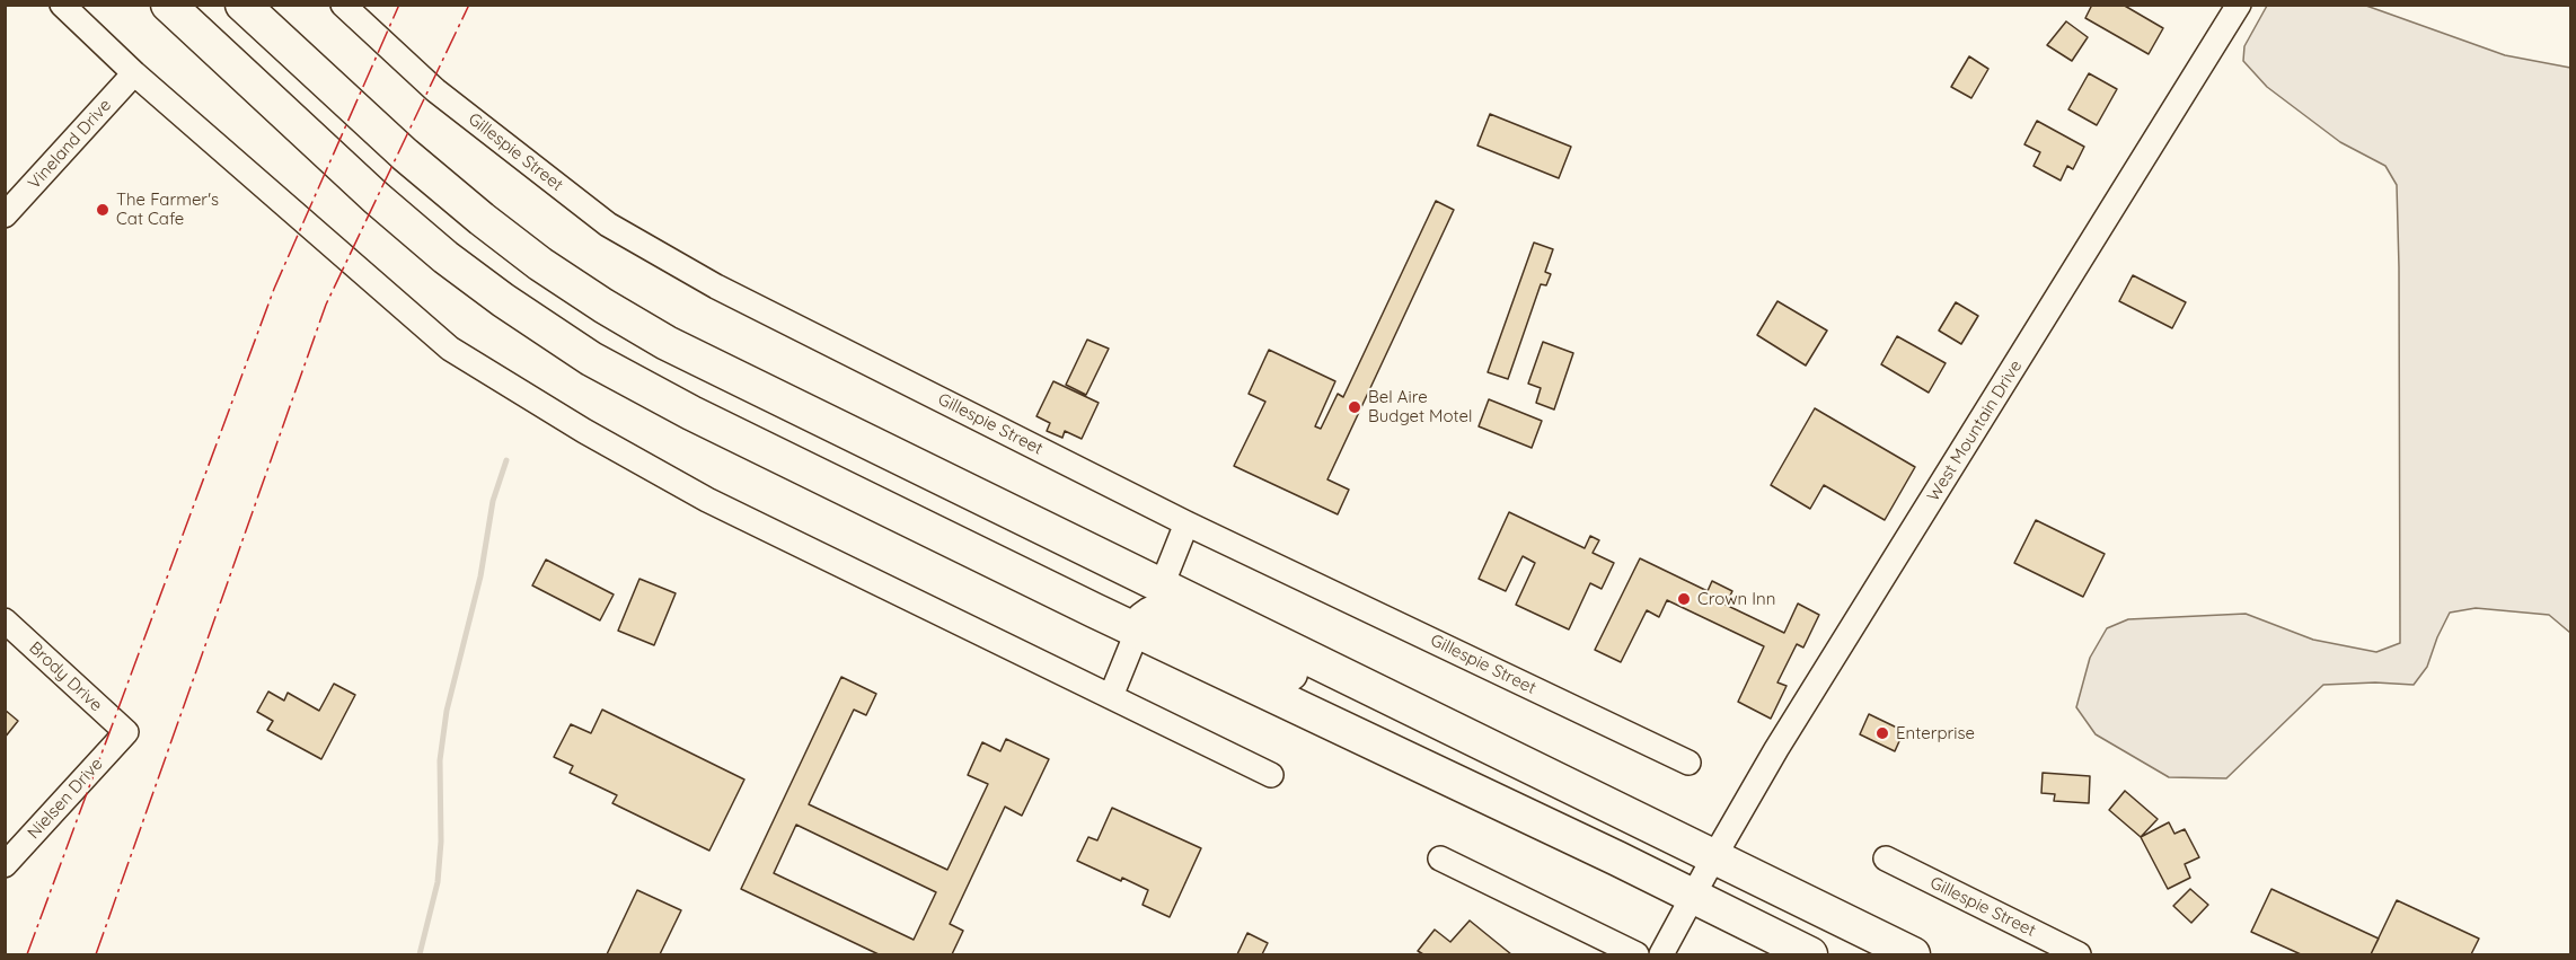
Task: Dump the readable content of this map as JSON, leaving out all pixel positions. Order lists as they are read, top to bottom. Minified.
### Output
{"streets":{"street":["Vineland Drive","Gillespie Street","West Mountain Drive","Brody Drive","Nielsen Drive"]},"crossings":[["Brody Drive","Nielsen Drive"]],"places":["The Farmer's Cat Cafe","Bel Aire Budget Motel","Crown Inn","Enterprise"]}
